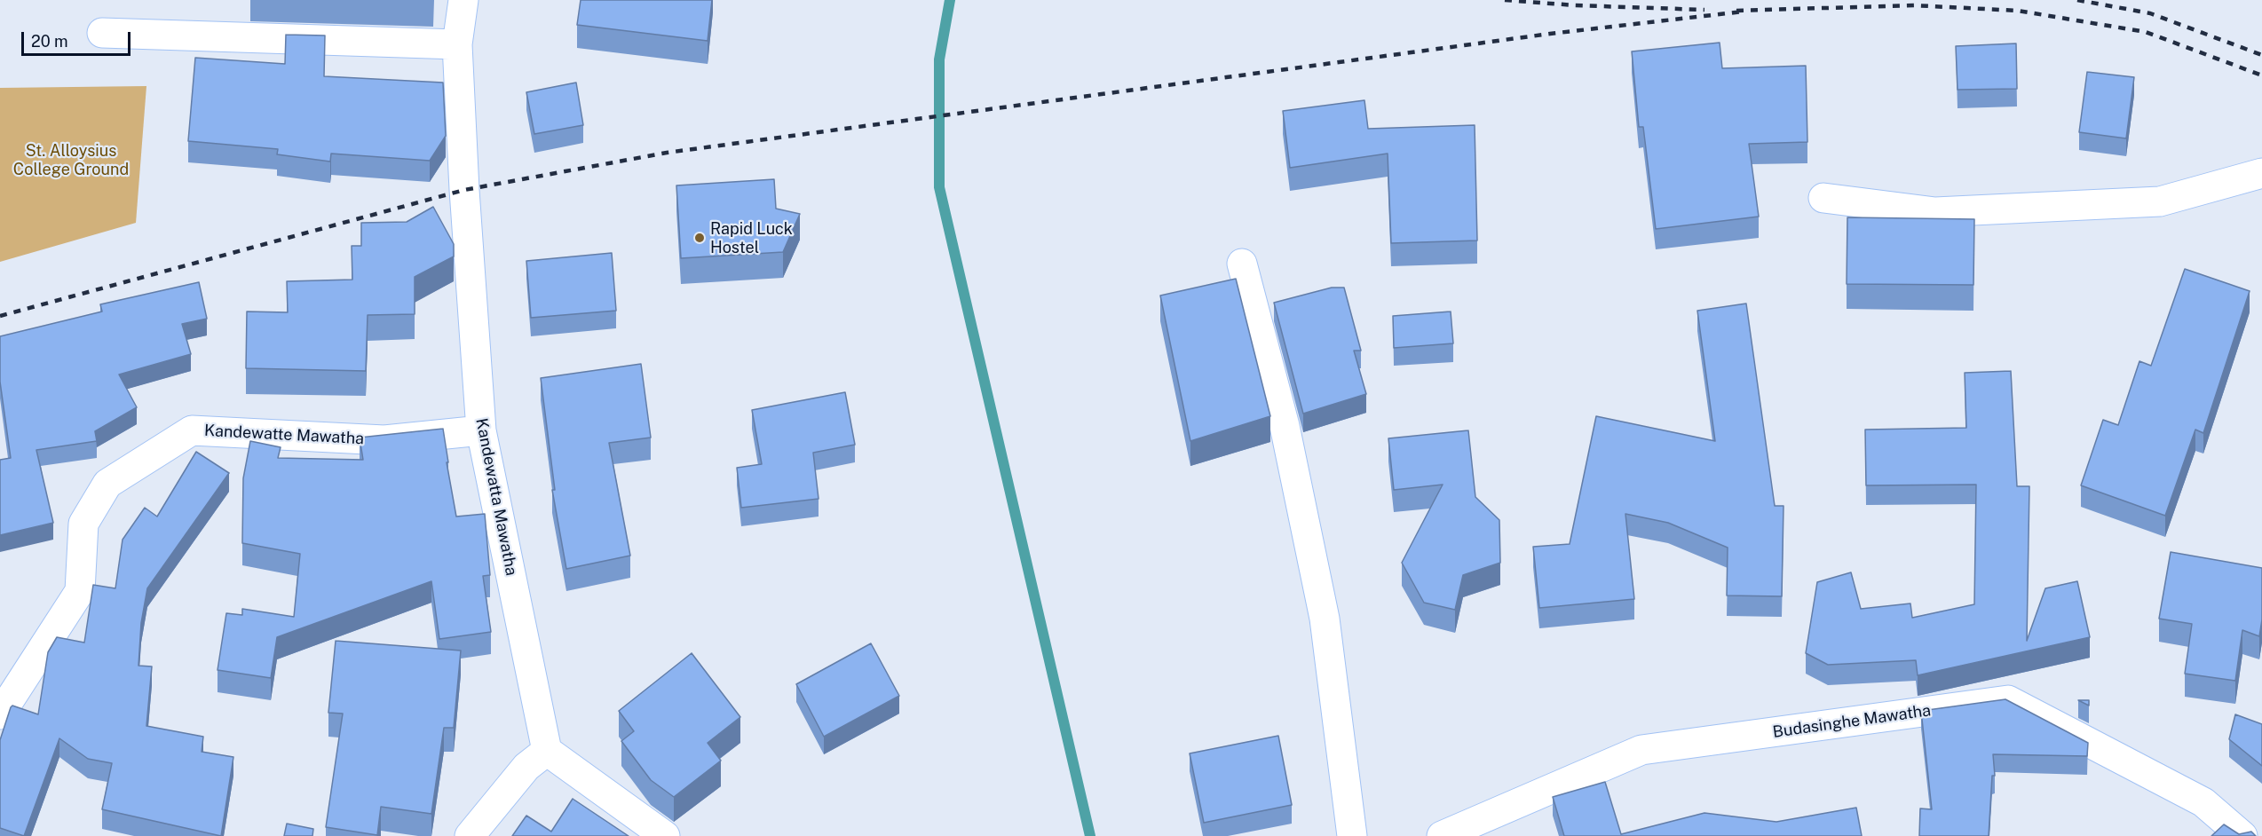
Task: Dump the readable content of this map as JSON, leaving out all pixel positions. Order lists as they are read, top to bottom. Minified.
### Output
{"streets":{"street":["Kandewatte Mawatha","Kandewatta Mawatha","Budasinghe Mawatha"]},"crossings":[["Kandewatte Mawatha","Kandewatta Mawatha"]],"parks":["St. Alloysius College Ground"],"places":["Rapid Luck Hostel"],"scale_bar":"20 m"}
